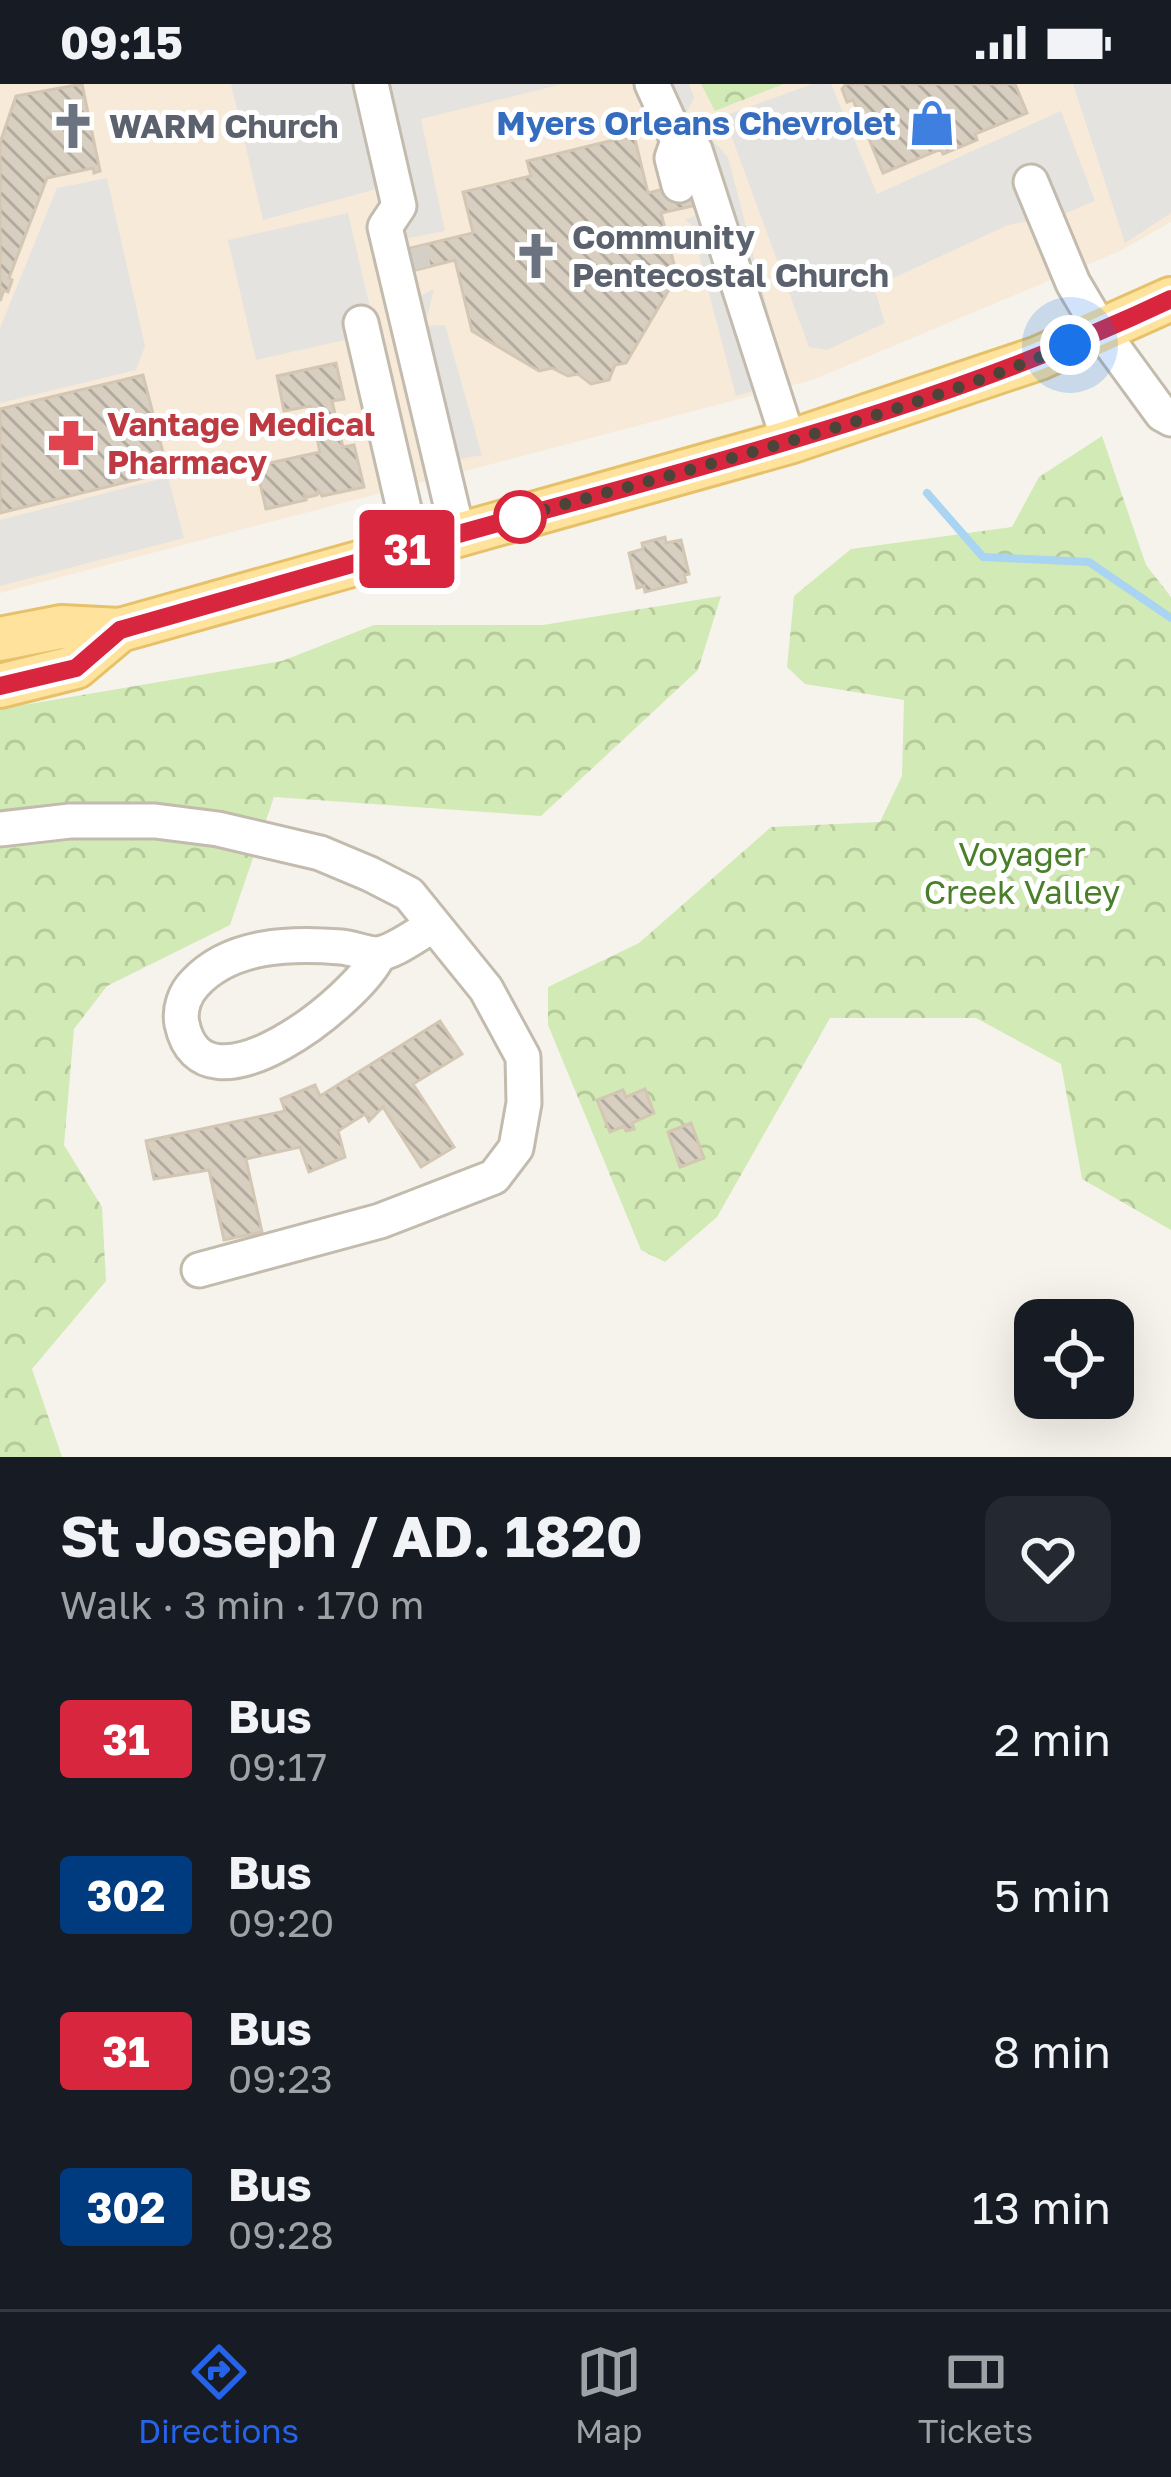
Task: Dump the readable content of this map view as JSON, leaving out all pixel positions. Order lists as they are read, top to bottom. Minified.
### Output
{"parks":["Voyager Creek Valley"],"places":{"shop":["Myers Orleans Chevrolet"],"church":["WARM Church","Community Pentecostal Church"],"pharmacy":["Vantage Medical Pharmacy"]},"lines":["bus line 31"],"page":{"status":"09:15","on_map":"31","heading":["St Joseph / AD. 1820","Walk · 3 min · 170 m"],"list":[{"mark":"31","name":"Bus","note":"09:17","value":"2 min"},{"mark":"302","name":"Bus","note":"09:20","value":"5 min"},{"mark":"31","name":"Bus","note":"09:23","value":"8 min"},{"mark":"302","name":"Bus","note":"09:28","value":"13 min"}],"tabs":["Directions","Map","Tickets"]}}
